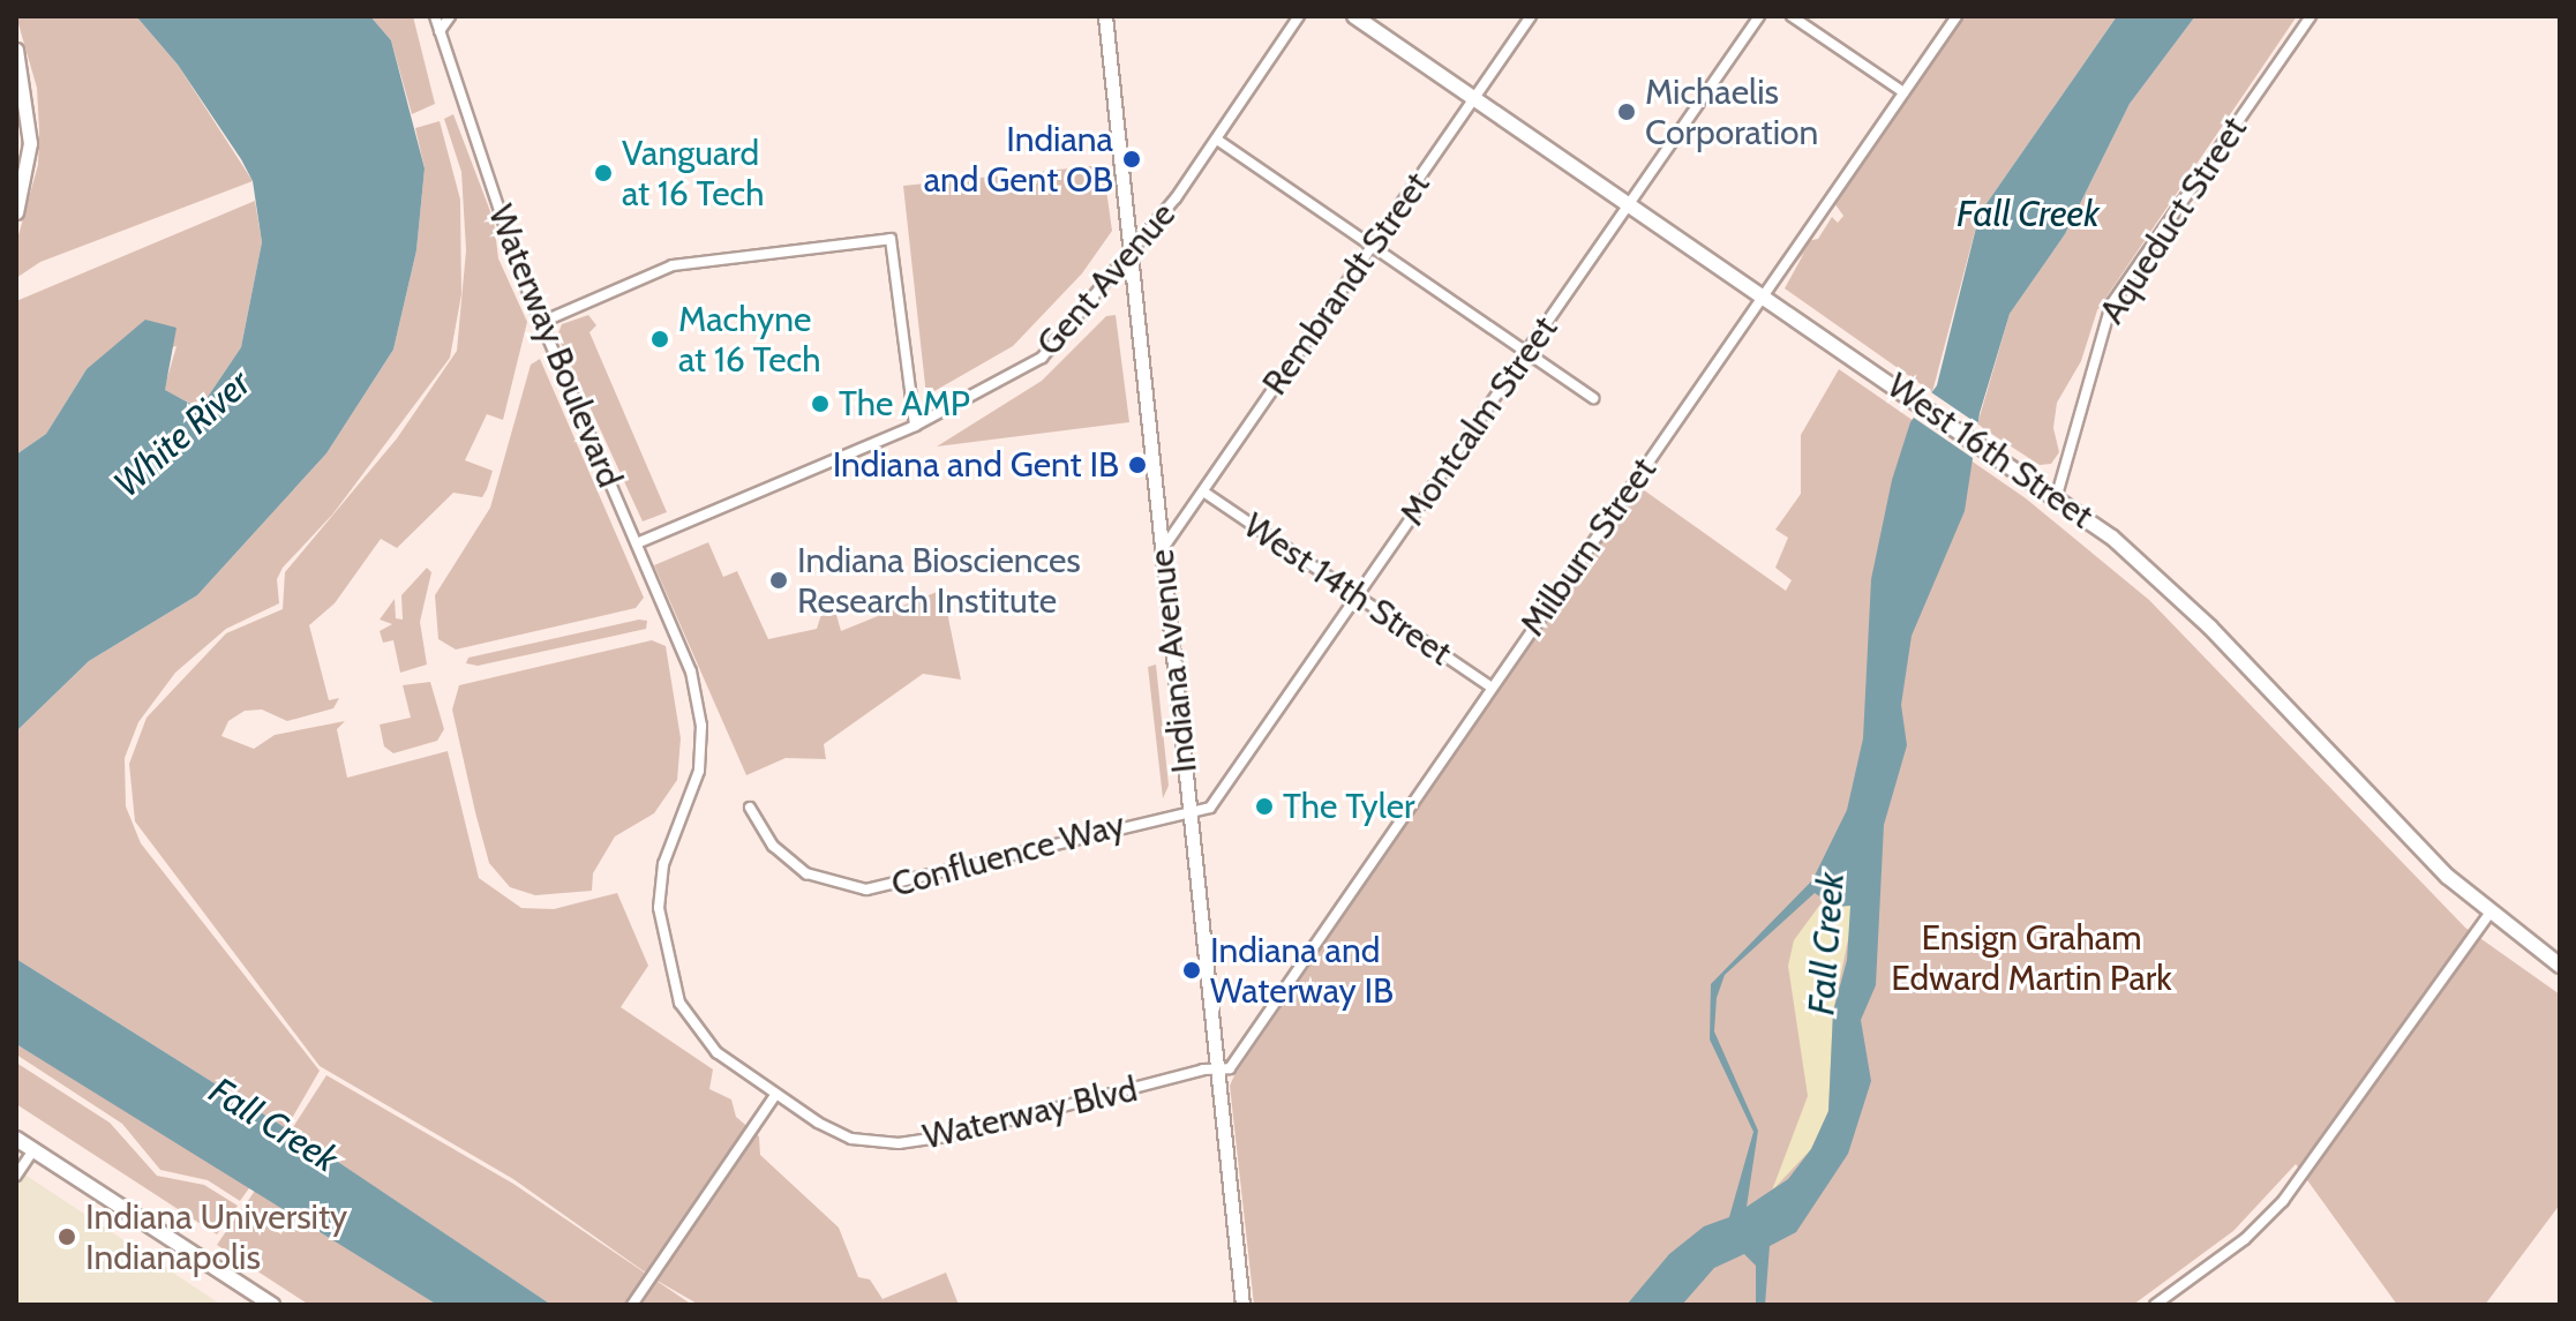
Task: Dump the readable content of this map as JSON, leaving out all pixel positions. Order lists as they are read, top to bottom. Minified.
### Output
{"streets":{"main road":["West 16th Street","Indiana Avenue"],"street":["Aqueduct Street","Gent Avenue","Rembrandt Street","Waterway Boulevard","Montcalm Street","Milburn Street","West 14th Street","Confluence Way","Waterway Blvd"]},"crossings":[["Aqueduct Street","West 16th Street"],["Gent Avenue","Waterway Boulevard"],["Gent Avenue","Indiana Avenue"],["Rembrandt Street","West 16th Street"],["Rembrandt Street","West 14th Street"],["Rembrandt Street","Indiana Avenue"],["Waterway Boulevard","Waterway Blvd"],["Montcalm Street","West 16th Street"],["Montcalm Street","West 14th Street"],["Montcalm Street","Indiana Avenue"],["Montcalm Street","Confluence Way"],["West 16th Street","Milburn Street"],["Milburn Street","West 14th Street"],["Milburn Street","Indiana Avenue"],["Milburn Street","Waterway Blvd"],["Indiana Avenue","Confluence Way"],["Indiana Avenue","Waterway Blvd"]],"water":["Fall Creek","White River"],"parks":["Ensign Graham Edward Martin Park"],"places":["Michaelis Corporation","Indiana and Gent OB","Vanguard at 16 Tech","Machyne at 16 Tech","The AMP","Indiana and Gent IB","Indiana Biosciences Research Institute","The Tyler","Indiana and Waterway IB","Indiana University Indianapolis"]}
